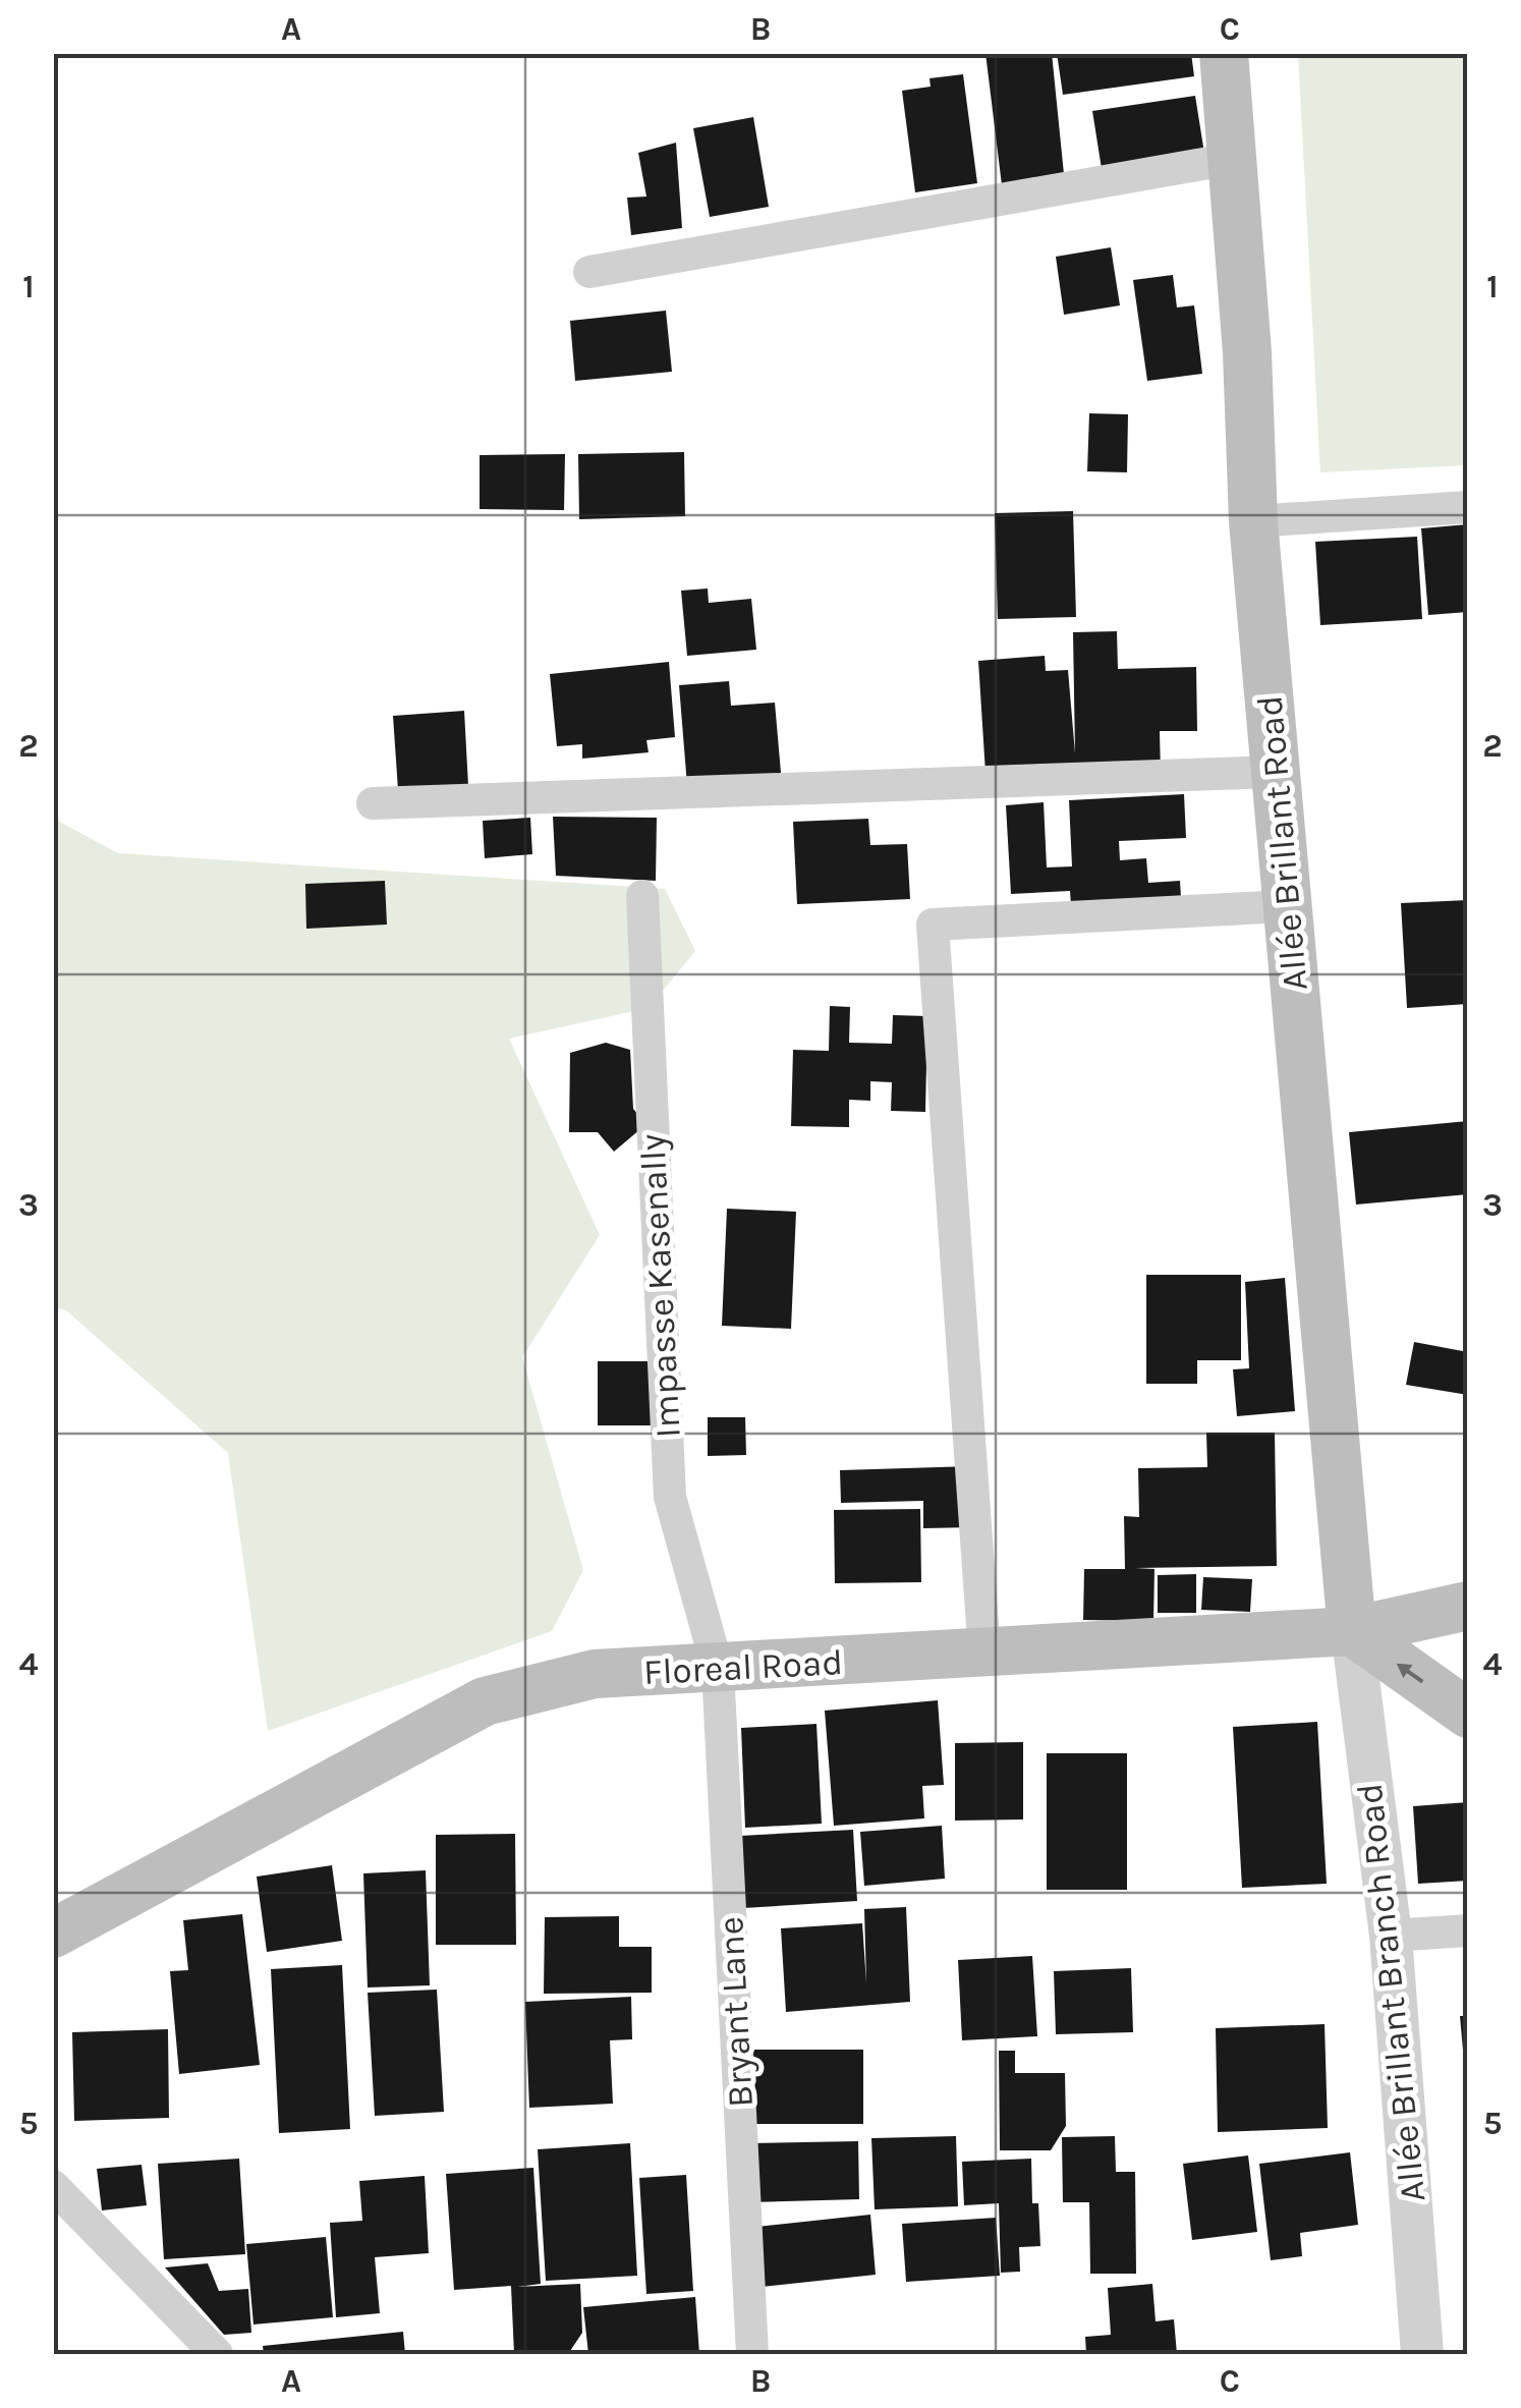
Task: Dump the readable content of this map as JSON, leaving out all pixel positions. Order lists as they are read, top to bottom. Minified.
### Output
{"streets":{"main road":["Allée Brillant Road","Floreal Road"],"street":["Impasse Kasenally","Allée Brillant Branch Road","Bryant Lane"]},"crossings":[["Allée Brillant Road","Floreal Road"],["Allée Brillant Road","Allée Brillant Branch Road"],["Impasse Kasenally","Floreal Road"],["Impasse Kasenally","Bryant Lane"],["Floreal Road","Allée Brillant Branch Road"],["Floreal Road","Bryant Lane"]],"grid":{"columns":["A","B","C"],"rows":["1","2","3","4","5"]}}
